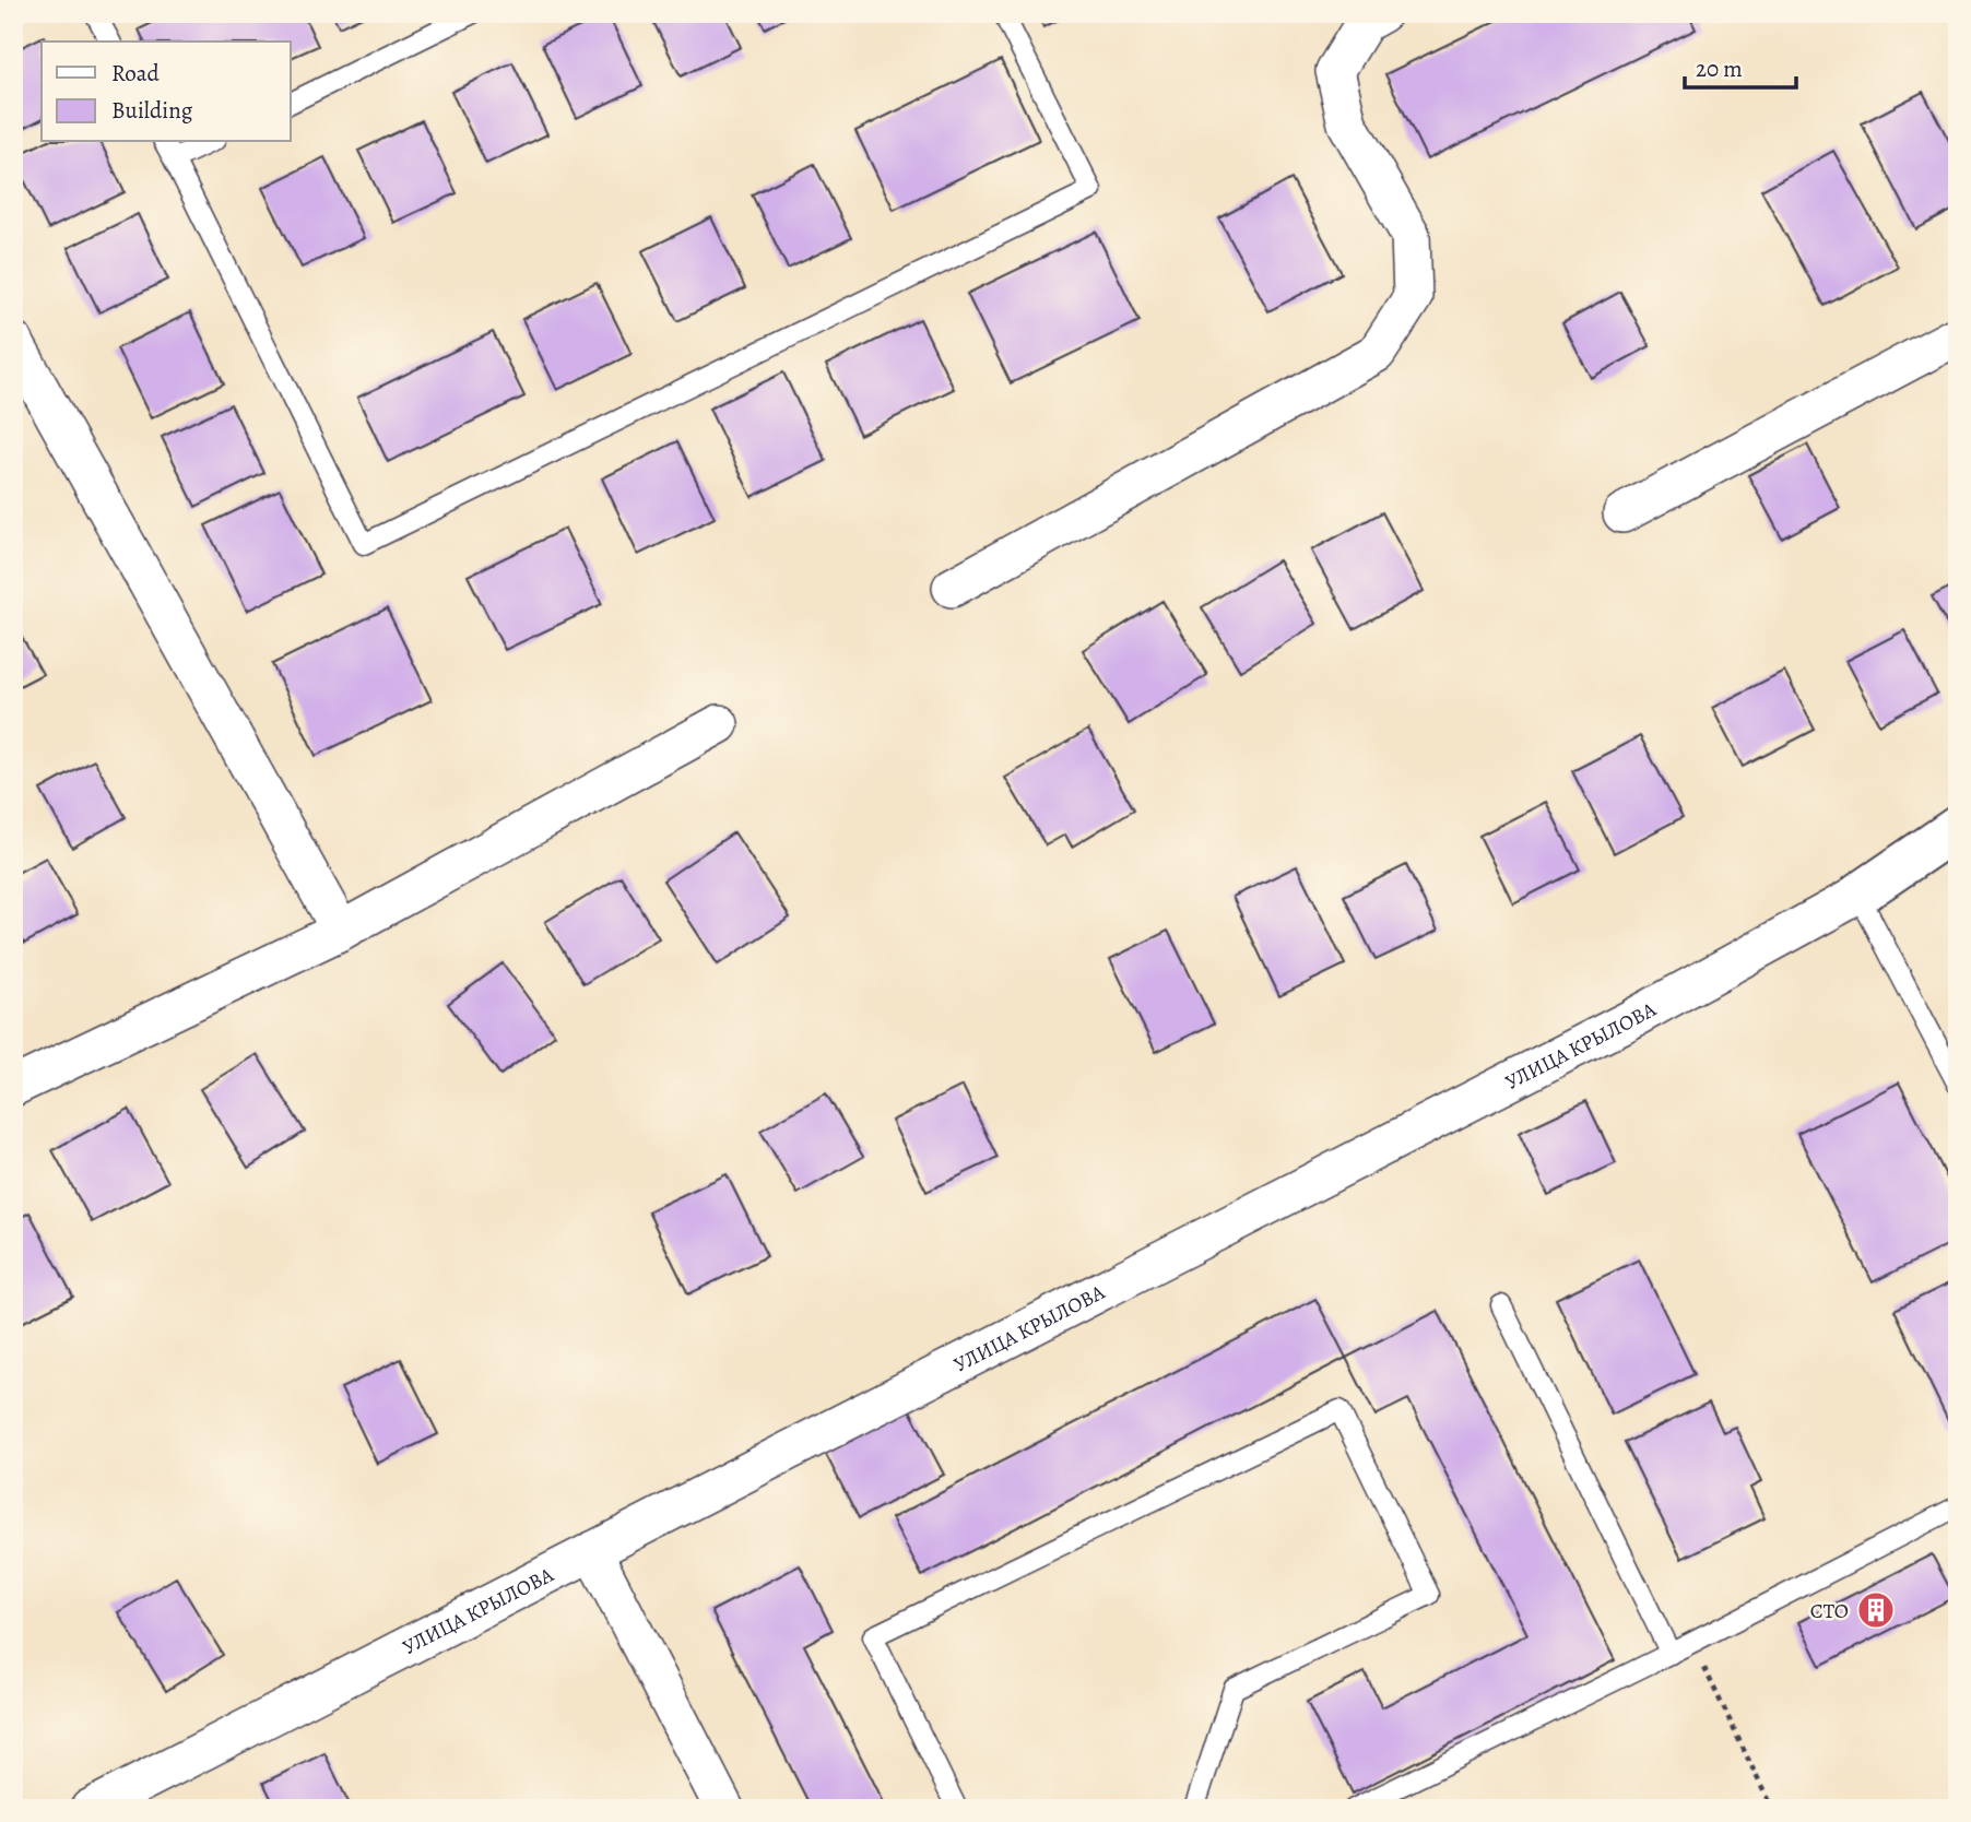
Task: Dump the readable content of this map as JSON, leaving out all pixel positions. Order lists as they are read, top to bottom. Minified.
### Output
{"streets":{"street":["УЛИЦА КРЫЛОВА"]},"places":{"building":["СТО"]},"legend":["Road","Building"],"scale_bar":"20 m"}
